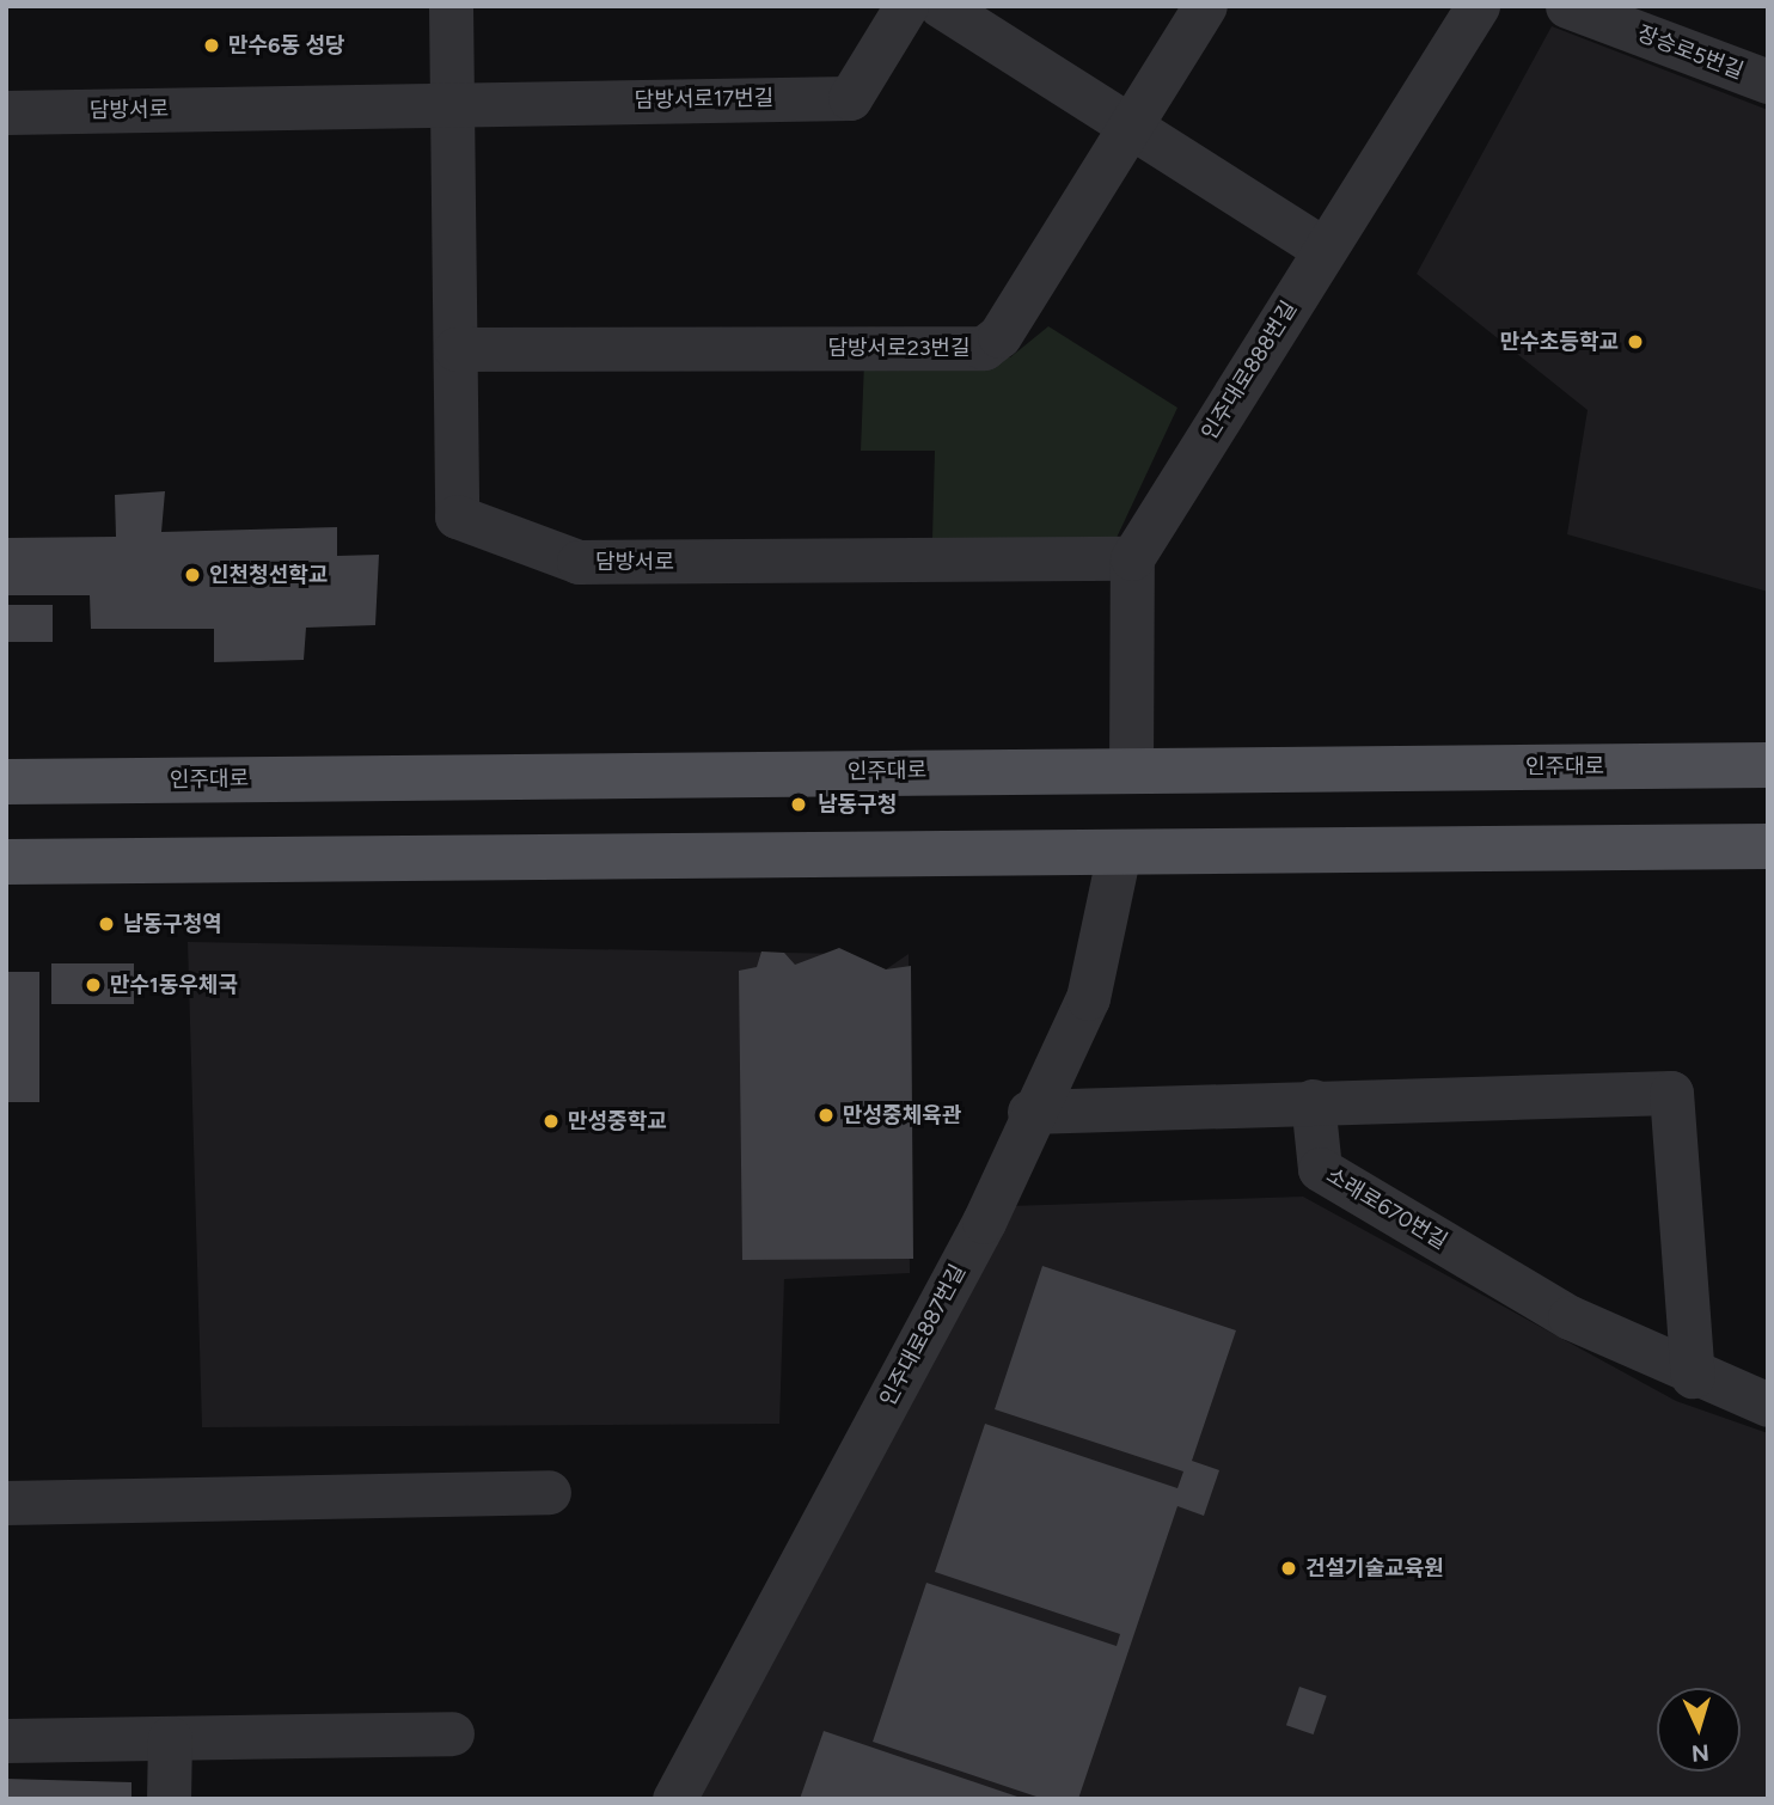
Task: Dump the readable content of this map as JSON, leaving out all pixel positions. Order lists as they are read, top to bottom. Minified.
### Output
{"streets":{"main road":["인주대로"],"street":["장승로5번길","담방서로17번길","담방서로","담방서로23번길","인주대로888번길","소래로670번길","인주대로887번길"]},"crossings":[["담방서로17번길","담방서로"],["담방서로","담방서로23번길"],["담방서로","인주대로888번길"]],"places":["만수6동 성당","만수초등학교","인천청선학교","남동구청","남동구청역","만수1동우체국","만성중체육관","만성중학교","건설기술교육원"],"north":"bottom"}
